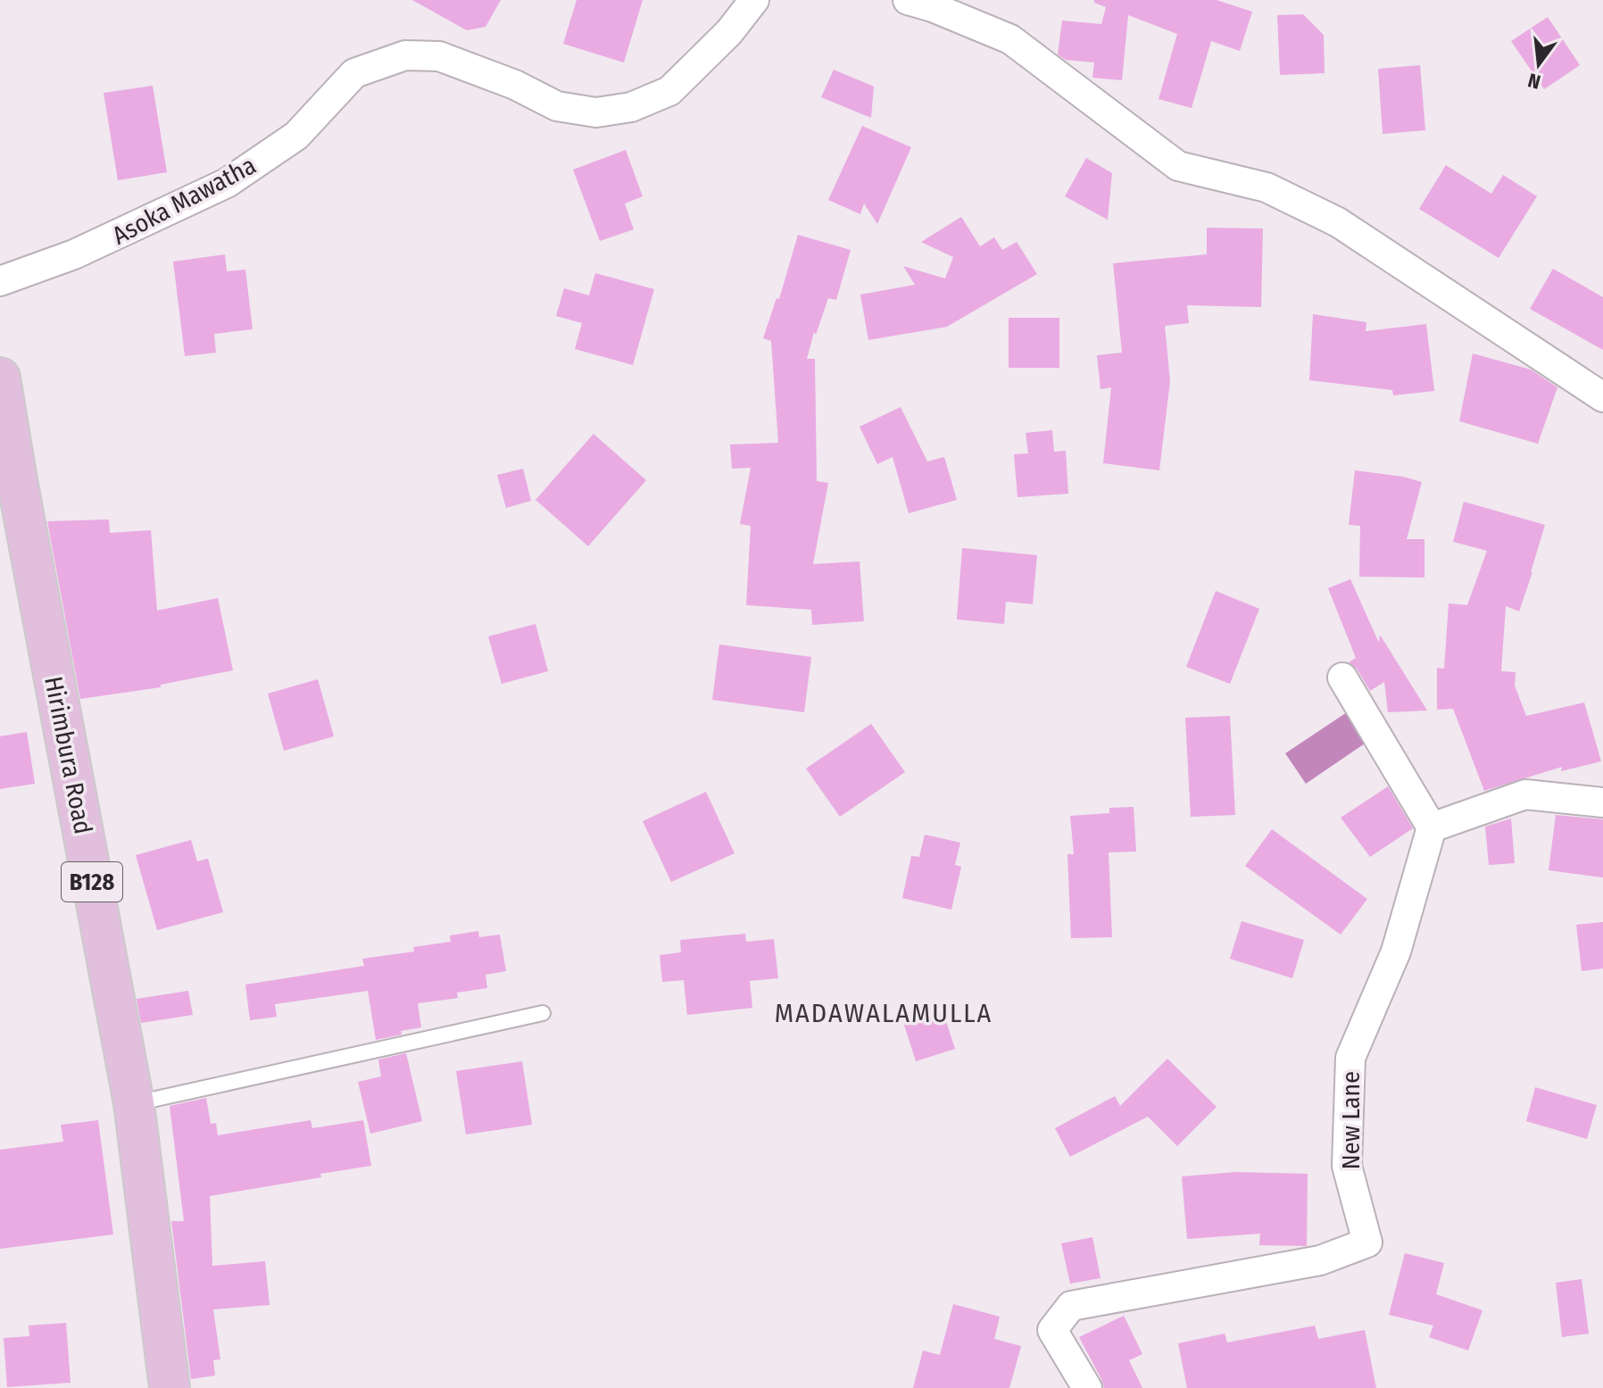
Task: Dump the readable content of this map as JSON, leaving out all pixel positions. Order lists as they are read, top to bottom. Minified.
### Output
{"streets":{"main road":["Hirimbura Road","B128"],"street":["Asoka Mawatha","New Lane"]},"districts":["MADAWALAMULLA"],"north":"bottom"}
